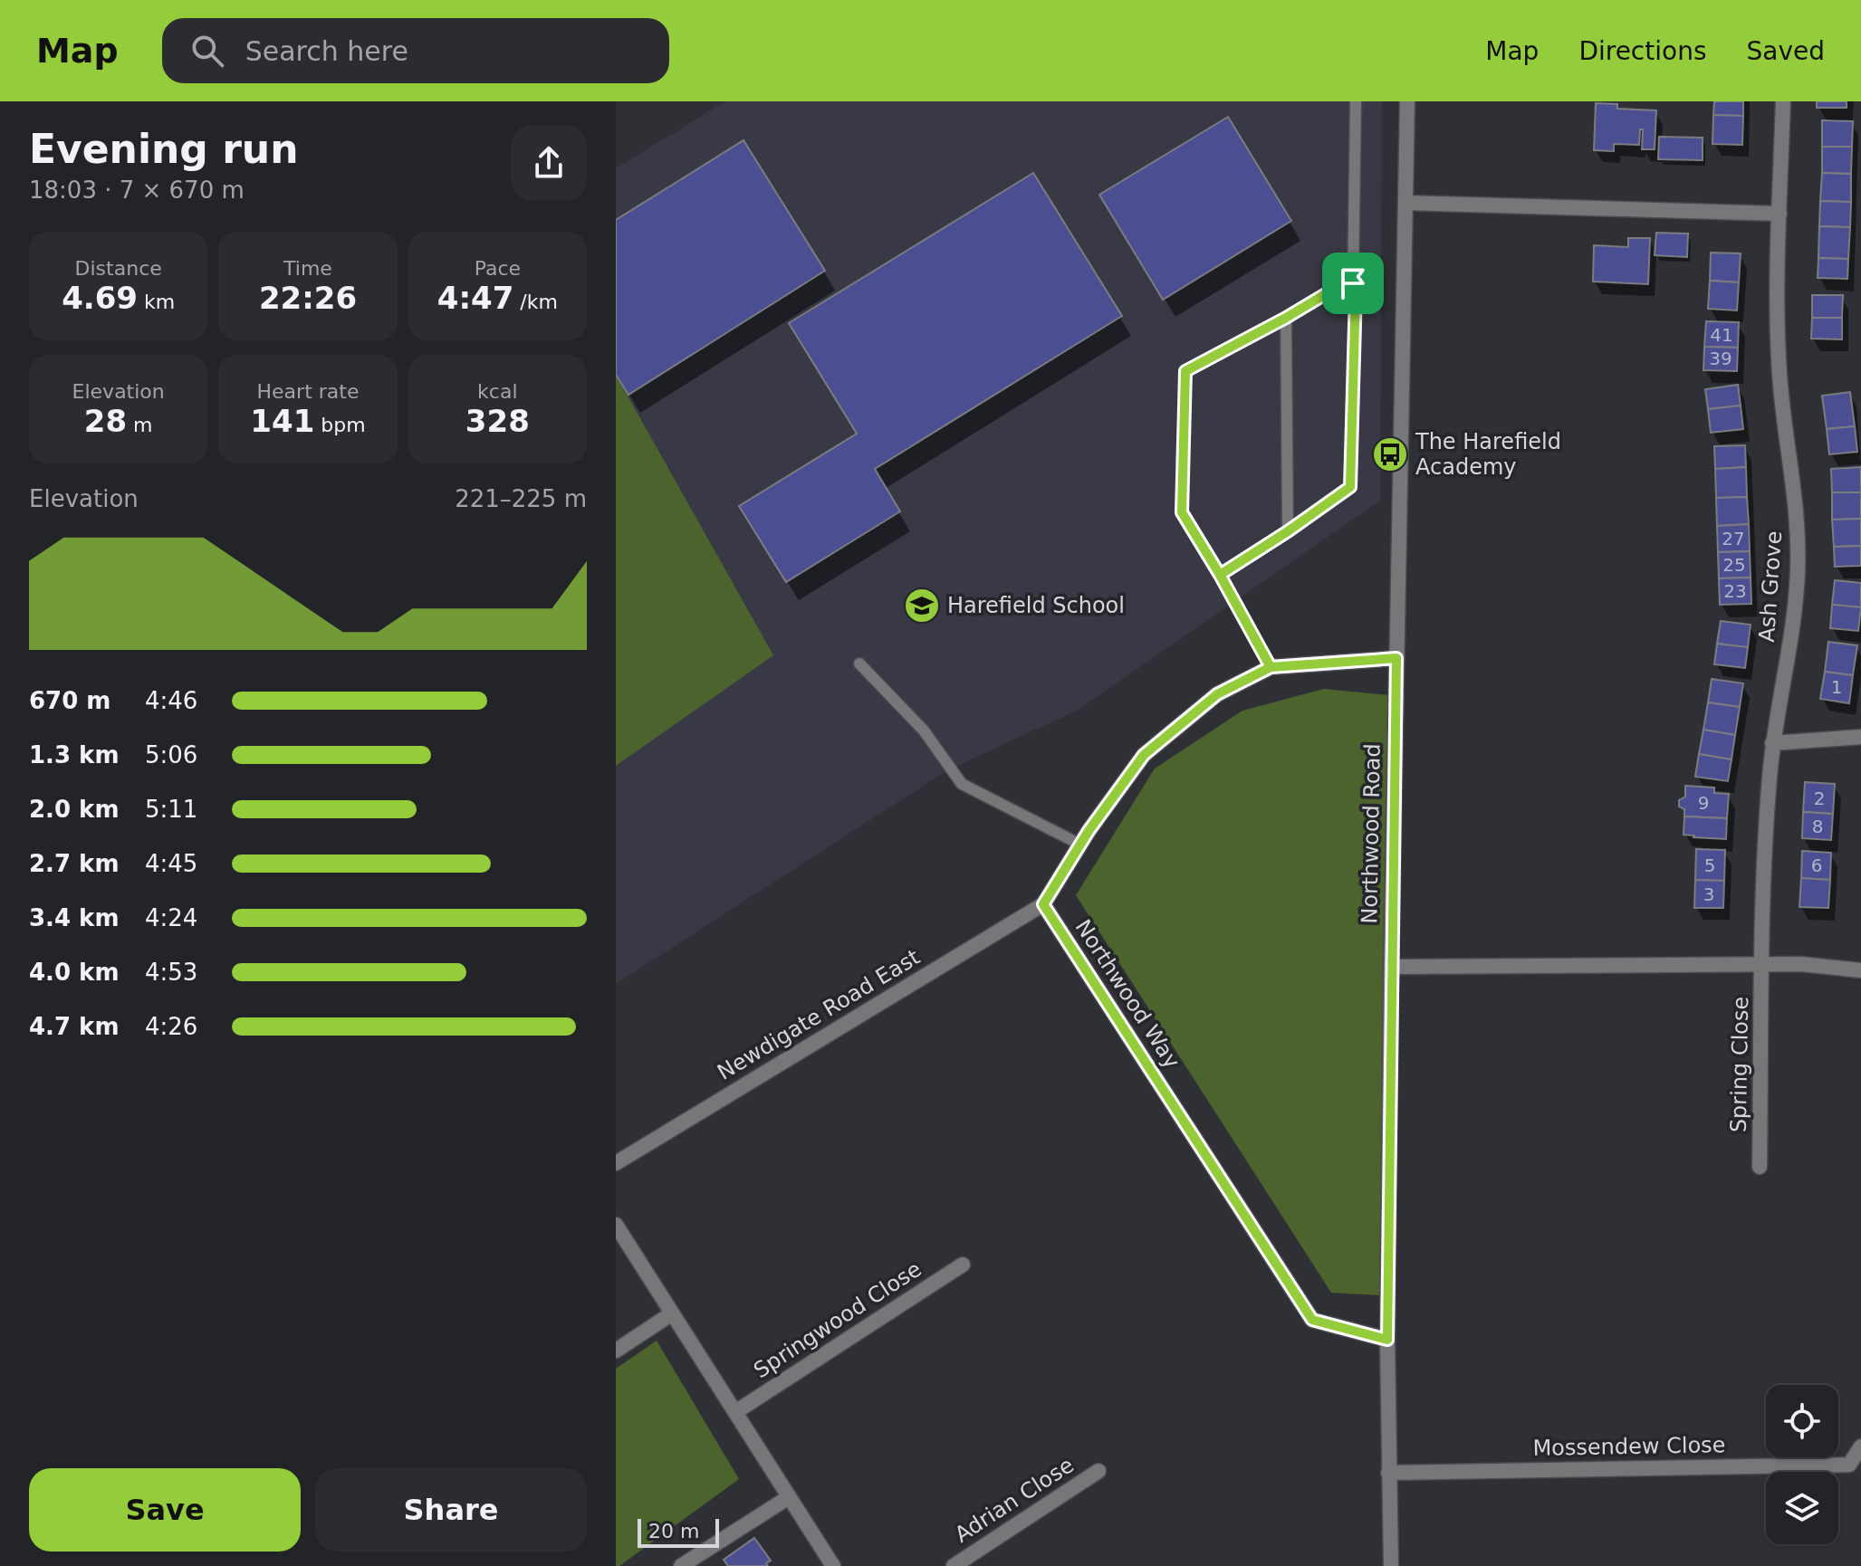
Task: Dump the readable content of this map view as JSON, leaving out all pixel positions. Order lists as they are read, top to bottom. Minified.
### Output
{"streets":{"street":["Ash Grove","Northwood Road","Northwood Way","Newdigate Road East","Spring Close","Springwood Close","Mossendew Close","Adrian Close"]},"crossings":[["Ash Grove","Spring Close"],["Northwood Road","Northwood Way"],["Northwood Road","Mossendew Close"],["Northwood Way","Newdigate Road East"]],"places":{"bus stop":["The Harefield Academy"],"school or university":["Harefield School"]},"house_numbers":["41","39","27","25","23","1","2","9","8","5","6","3"],"scale_bar":"20 m","page":{"header":"Map","search":"Search here","nav":["Map","Directions","Saved"],"heading":["Evening run","18:03 · 7 × 670 m"],"stats":[["Distance","4.69 km"],["Time","22:26"],["Pace","4:47 /km"],["Elevation","28 m"],["Heart rate","141 bpm"],["kcal","328"]],"chart":["Elevation","221–225 m"],"list":[{"name":"670 m","note":"4:46"},{"name":"1.3 km","note":"5:06"},{"name":"2.0 km","note":"5:11"},{"name":"2.7 km","note":"4:45"},{"name":"3.4 km","note":"4:24"},{"name":"4.0 km","note":"4:53"},{"name":"4.7 km","note":"4:26"}],"buttons":["Save","Share"],"scale":"20 m"}}
